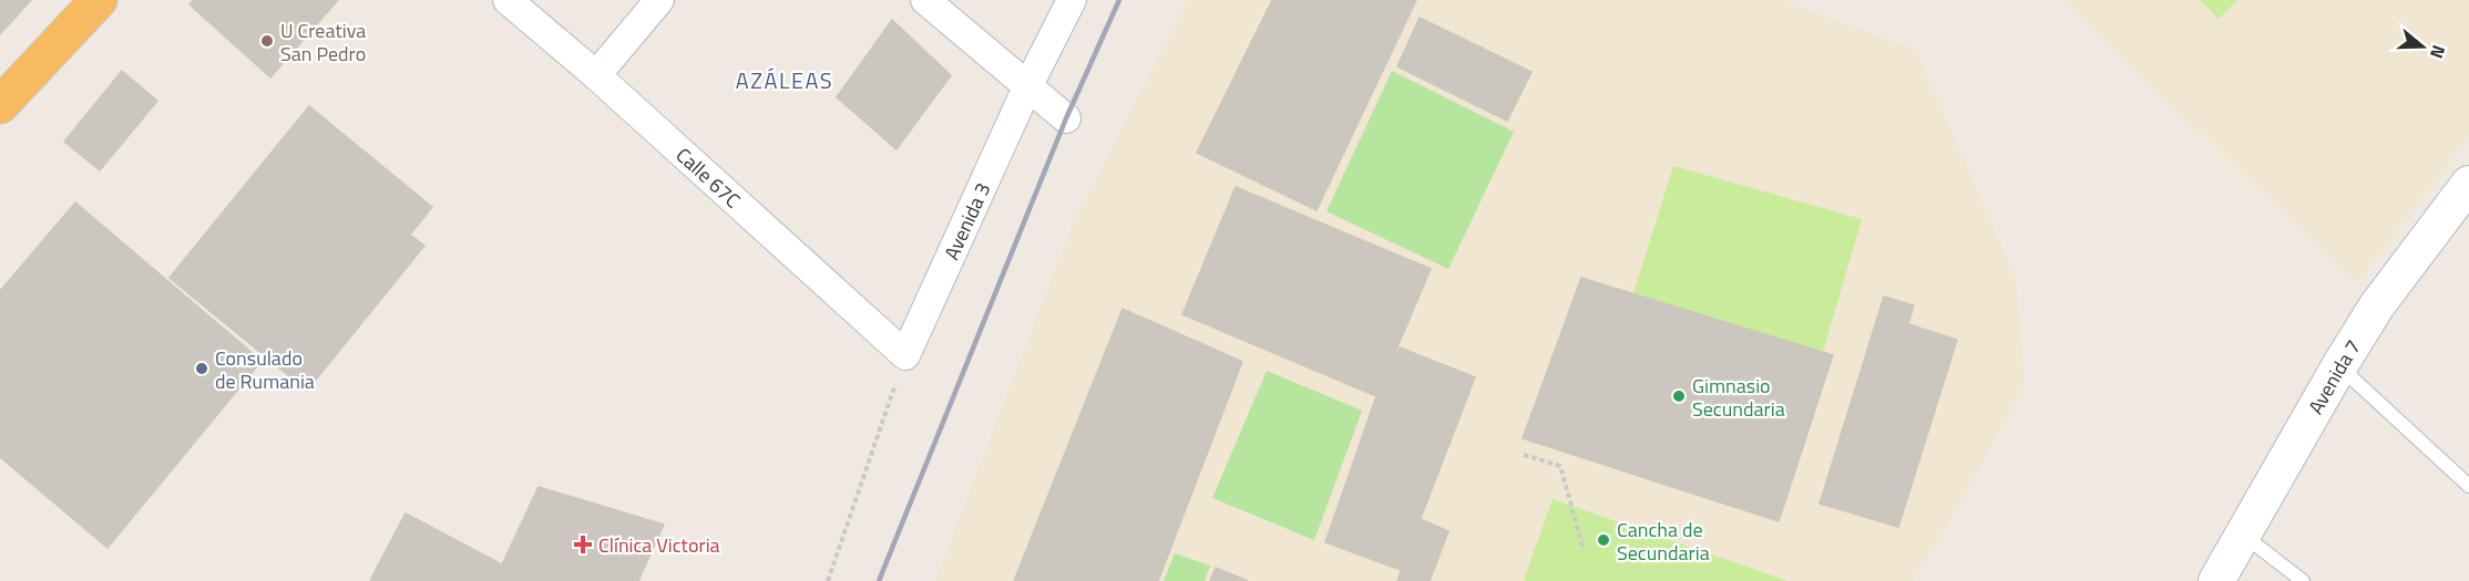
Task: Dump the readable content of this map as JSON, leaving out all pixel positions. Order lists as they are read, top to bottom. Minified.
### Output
{"streets":{"street":["Calle 67C","Avenida 3","Avenida 7"]},"crossings":[["Calle 67C","Avenida 3"]],"districts":["AZÁLEAS"],"places":{"other":["U Creativa San Pedro","Consulado de Rumania","Gimnasio Secundaria","Cancha de Secundaria"],"health":["Clínica Victoria"]},"north":"right"}
